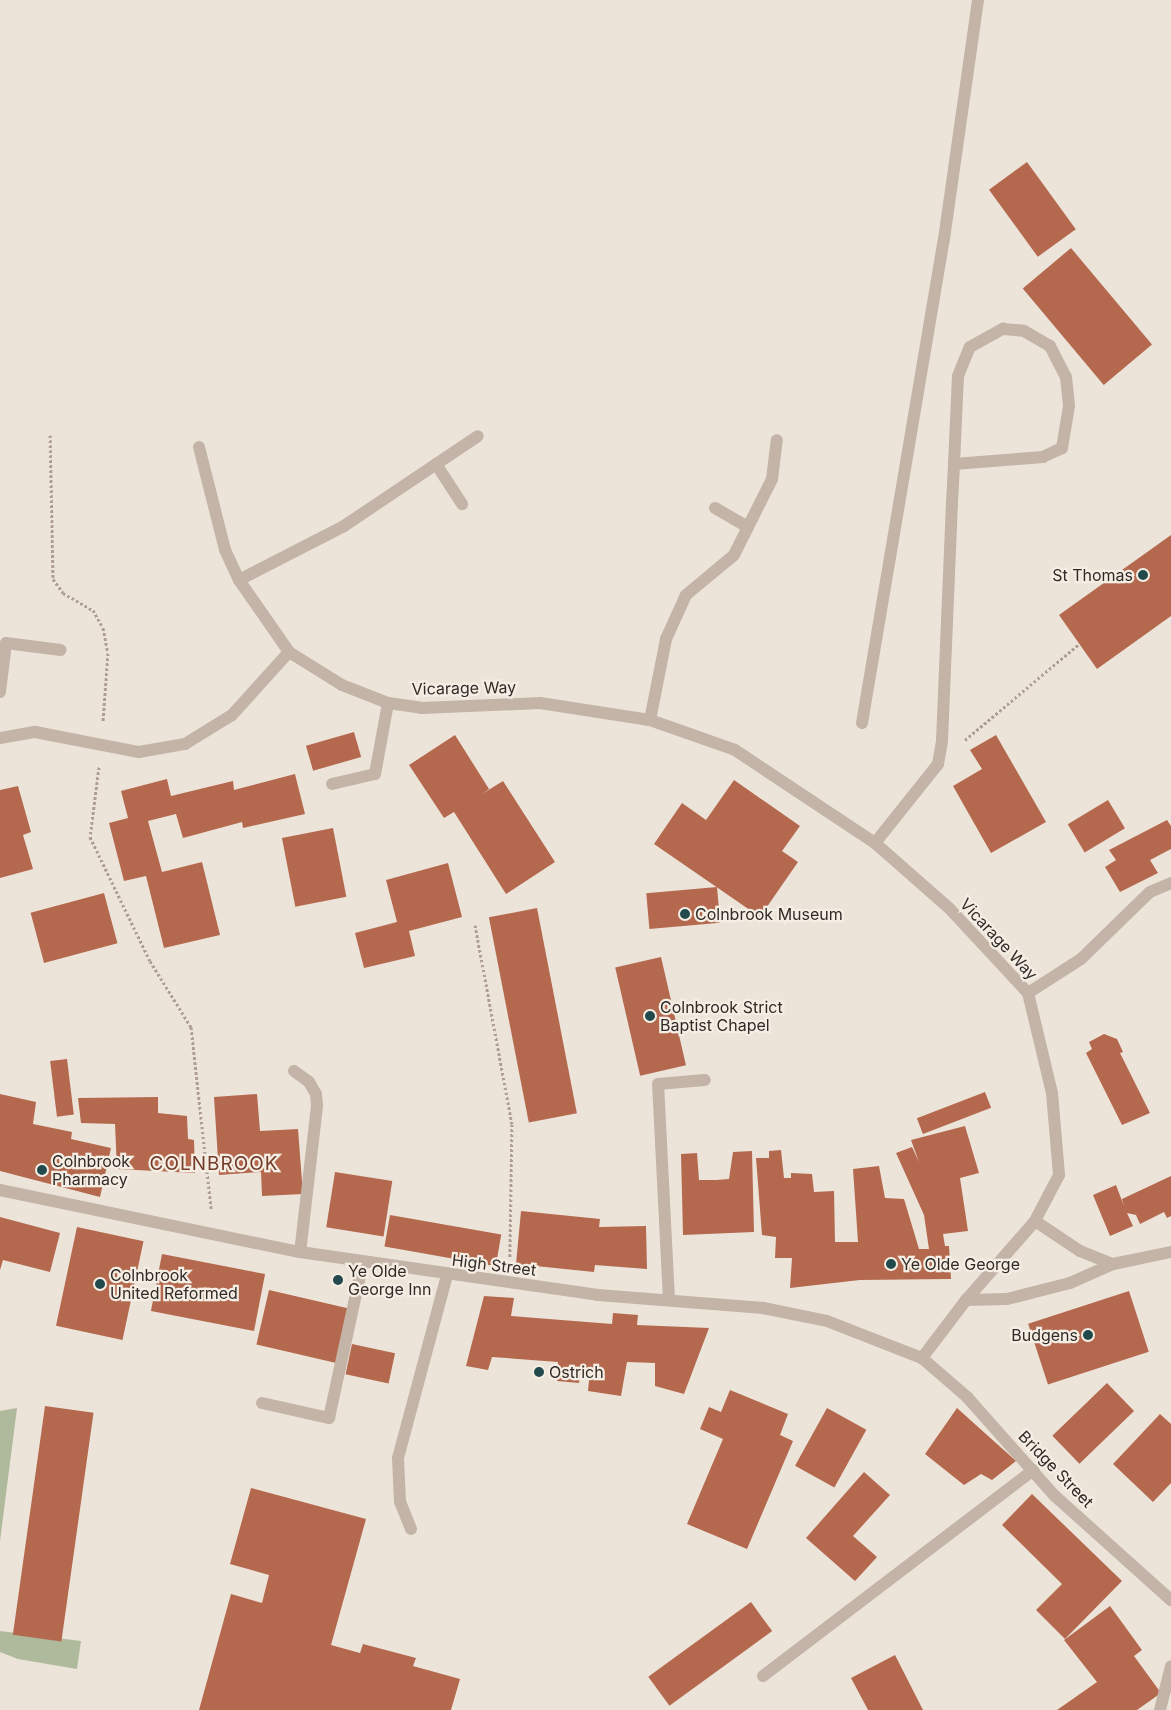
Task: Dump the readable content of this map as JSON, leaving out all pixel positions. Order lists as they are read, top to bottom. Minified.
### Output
{"streets":{"street":["Vicarage Way","High Street","Bridge Street"]},"crossings":[["Vicarage Way","High Street"],["Vicarage Way","Bridge Street"],["High Street","Bridge Street"]],"districts":["COLNBROOK"],"places":["St Thomas","Colnbrook Museum","Colnbrook Strict Baptist Chapel","Colnbrook Pharmacy","Ye Olde George","Ye Olde George Inn","Colnbrook United Reformed","Budgens","Ostrich"]}
